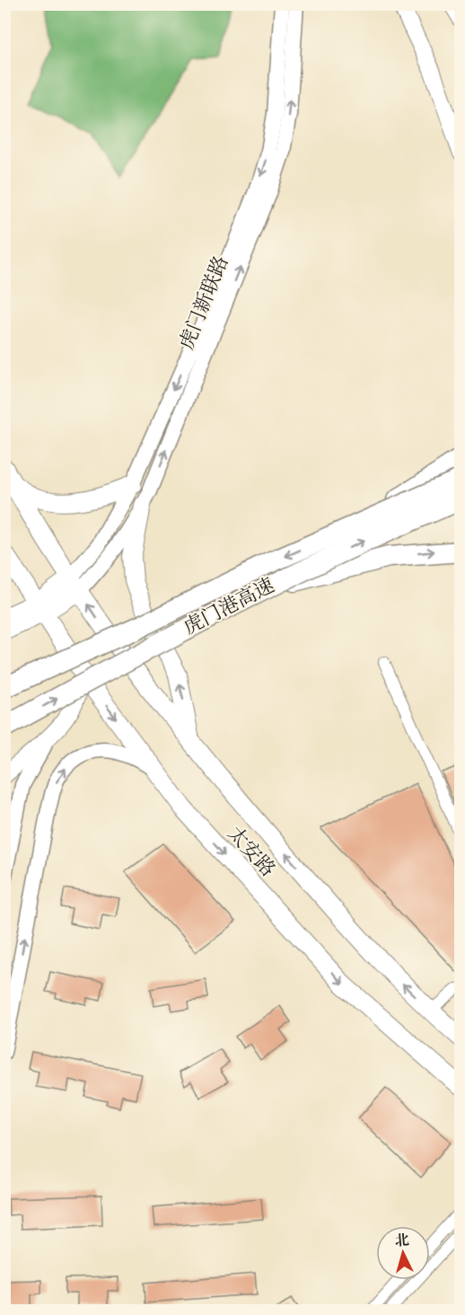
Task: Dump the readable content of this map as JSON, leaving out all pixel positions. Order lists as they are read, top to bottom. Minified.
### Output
{"streets":{"highway":["虎门港高速"],"main road":["太安路"],"street":["虎门新联路"]},"crossings":[["虎门新联路","太安路"]],"north":"top"}
